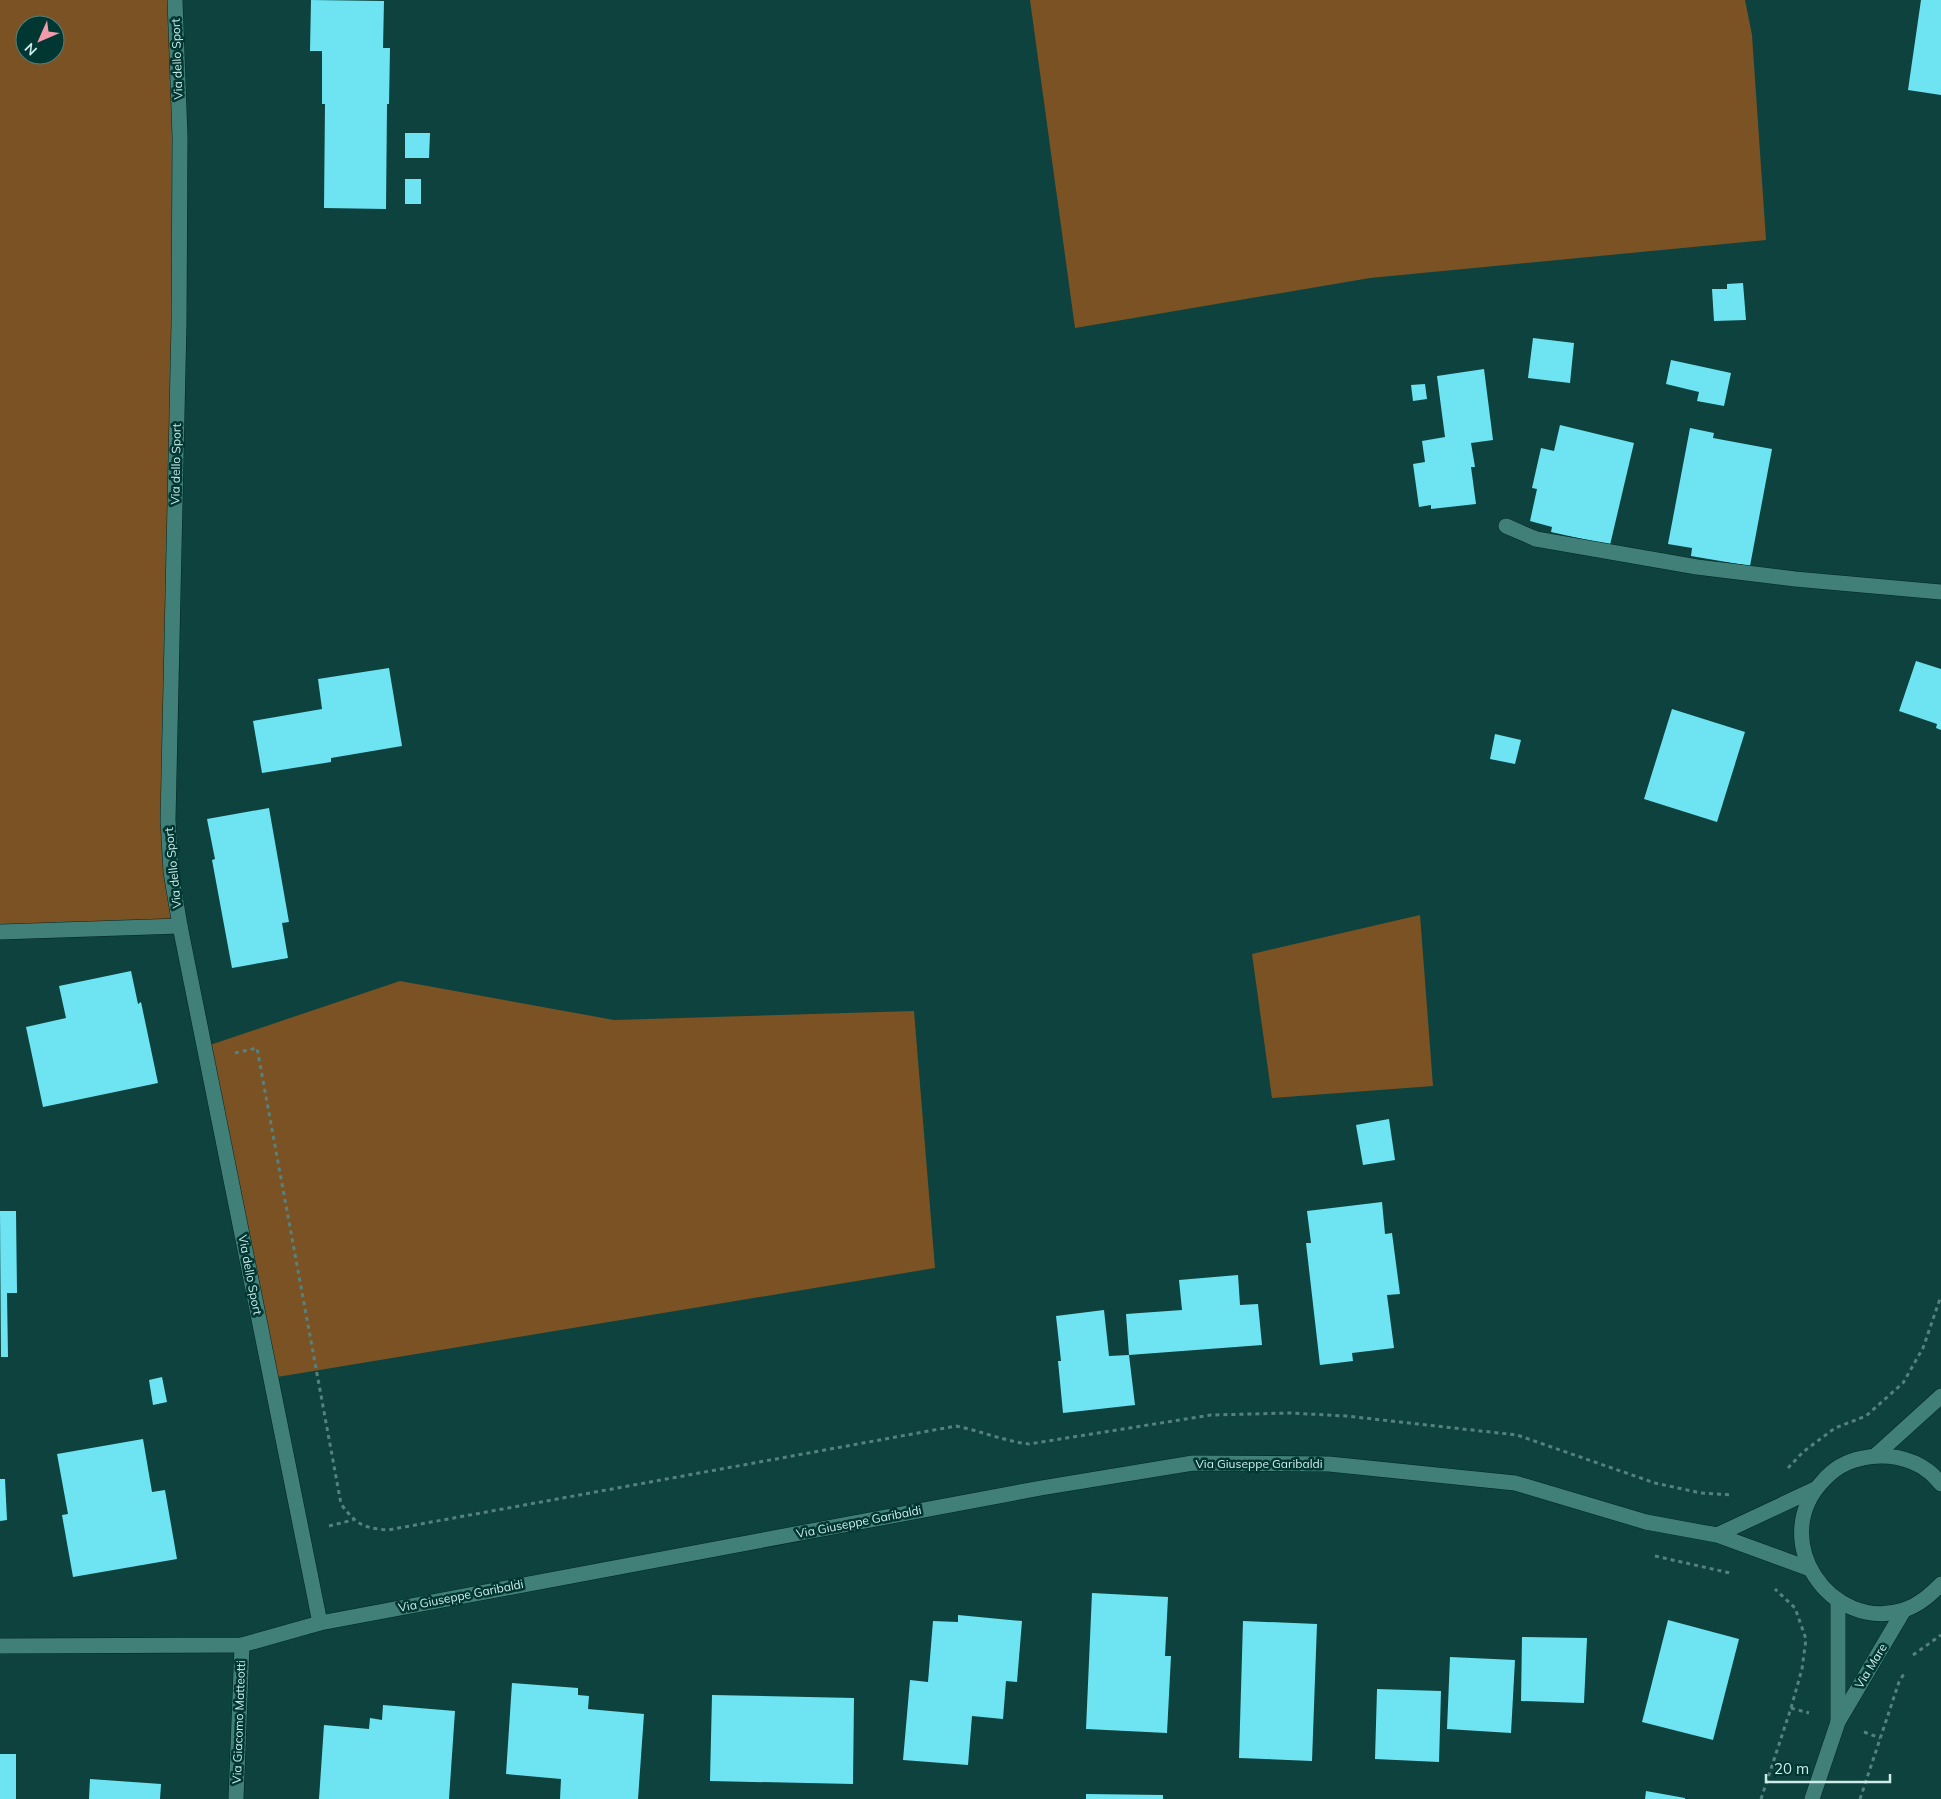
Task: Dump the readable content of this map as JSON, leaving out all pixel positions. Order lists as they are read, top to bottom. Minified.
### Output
{"streets":{"street":["Via dello Sport","Via Giuseppe Garibaldi","Via Mare","Via Giacomo Matteotti"]},"crossings":[["Via dello Sport","Via Giuseppe Garibaldi"],["Via Giuseppe Garibaldi","Via Giacomo Matteotti"]],"scale_bar":"20 m","north":"bottom left"}
